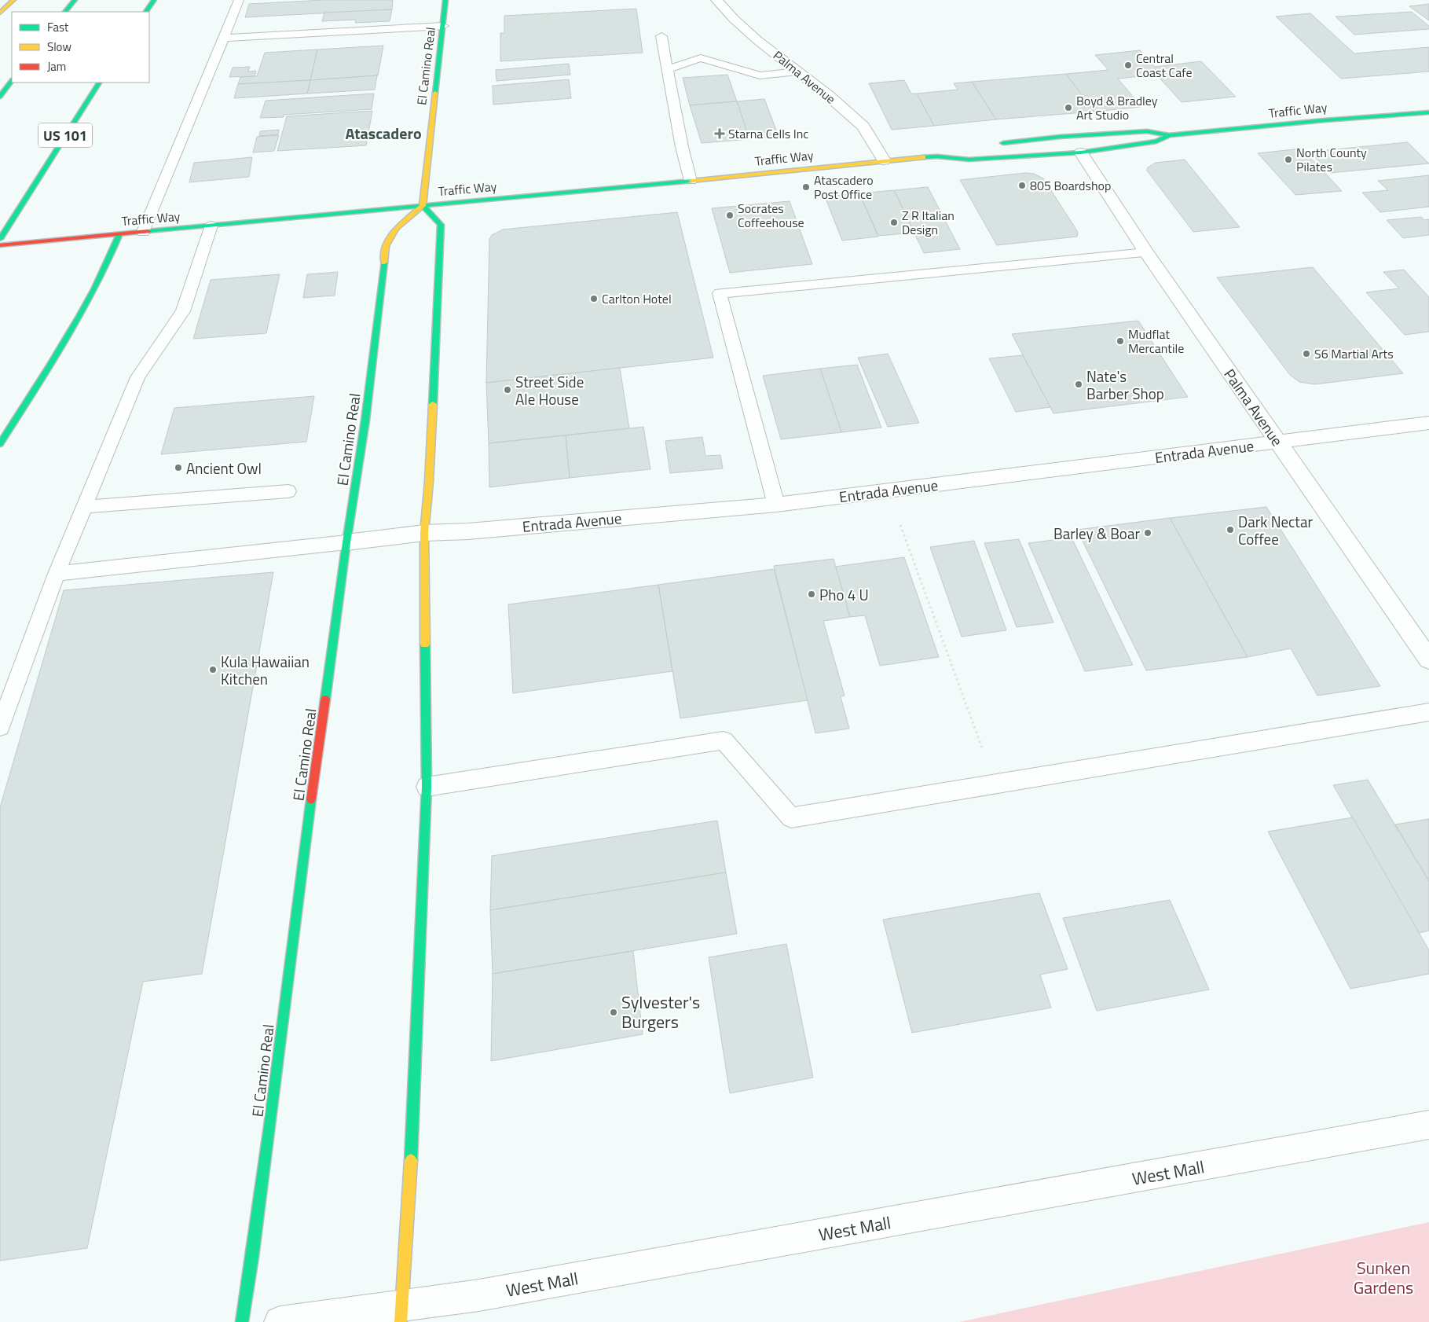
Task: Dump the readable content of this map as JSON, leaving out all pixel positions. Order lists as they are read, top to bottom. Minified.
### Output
{"streets":{"main road":["El Camino Real","Traffic Way","US 101"],"street":["Palma Avenue","Entrada Avenue","West Mall"]},"crossings":[["El Camino Real","Traffic Way"],["El Camino Real","Entrada Avenue"],["Palma Avenue","Traffic Way"],["Palma Avenue","Entrada Avenue"]],"districts":["Atascadero"],"parks":["Sunken Gardens"],"places":{"other":["Central Coast Cafe","Boyd & Bradley Art Studio","North County Pilates","805 Boardshop","Atascadero Post Office","Socrates Coffeehouse","Z R Italian Design","Carlton Hotel","Mudflat Mercantile","S6 Martial Arts","Nate's Barber Shop","Street Side Ale House","Ancient Owl","Dark Nectar Coffee","Barley & Boar","Pho 4 U","Kula Hawaiian Kitchen","Sylvester's Burgers"],"health":["Starna Cells Inc"]},"legend":["Fast","Slow","Jam"]}
